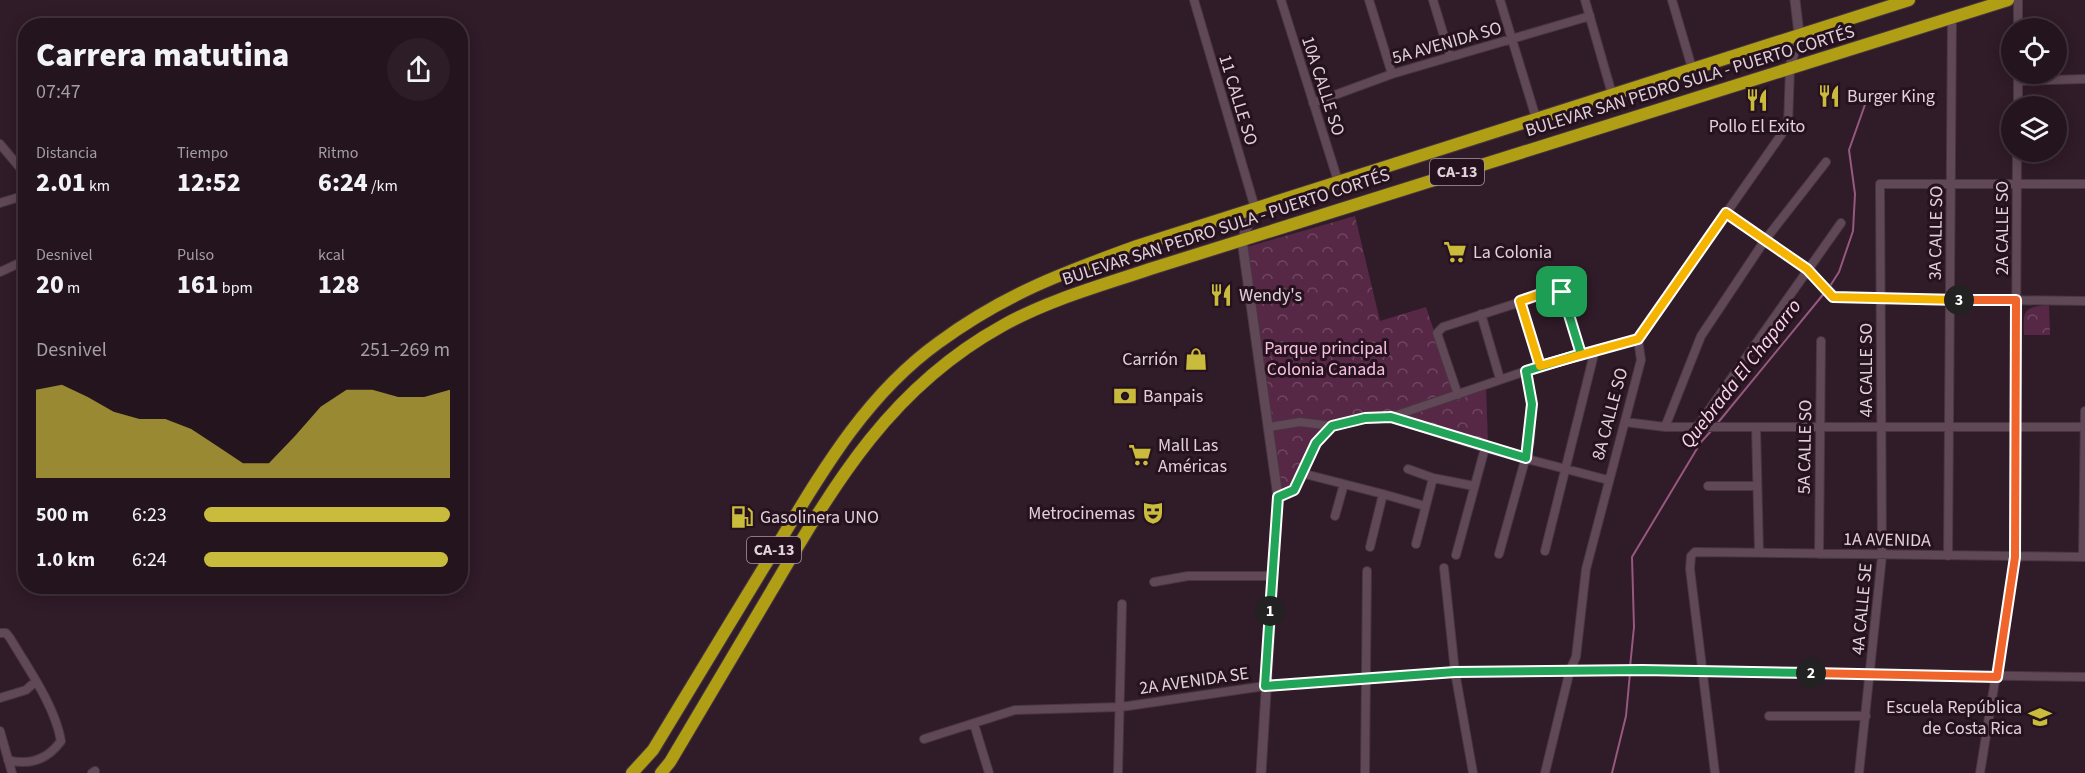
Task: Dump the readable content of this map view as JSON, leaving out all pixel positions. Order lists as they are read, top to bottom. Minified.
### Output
{"streets":{"highway":["BULEVAR SAN PEDRO SULA - PUERTO CORTÉS","CA-13"],"street":["5A AVENIDA SO","10A CALLE SO","11 CALLE SO","2A CALLE SO","3A CALLE SO","4A CALLE SO","8A CALLE SO","5A CALLE SO","1A AVENIDA","4A CALLE SE","2A AVENIDA SE"]},"crossings":[["5A AVENIDA SO","10A CALLE SO"],["BULEVAR SAN PEDRO SULA - PUERTO CORTÉS","10A CALLE SO"],["BULEVAR SAN PEDRO SULA - PUERTO CORTÉS","11 CALLE SO"],["BULEVAR SAN PEDRO SULA - PUERTO CORTÉS","3A CALLE SO"],["2A CALLE SO","1A AVENIDA"],["2A CALLE SO","2A AVENIDA SE"],["3A CALLE SO","4A CALLE SO"],["3A CALLE SO","1A AVENIDA"],["4A CALLE SO","1A AVENIDA"],["4A CALLE SO","4A CALLE SE"],["8A CALLE SO","2A AVENIDA SE"],["5A CALLE SO","1A AVENIDA"],["1A AVENIDA","4A CALLE SE"],["1A AVENIDA","2A AVENIDA SE"],["4A CALLE SE","2A AVENIDA SE"]],"water":["Quebrada El Chaparro"],"parks":["Parque principal Colonia Canada"],"places":{"restaurant":["Burger King","Pollo El Exito","Wendy's"],"supermarket":["La Colonia","Mall Las Américas"],"shop":["Carrión"],"bank":["Banpais"],"theatre":["Metrocinemas"],"fuel station":["Gasolinera UNO"],"school or university":["Escuela República de Costa Rica"]},"page":{"heading":["Carrera matutina","07:47"],"stats":[["Distancia","2.01 km"],["Tiempo","12:52"],["Ritmo","6:24 /km"],["Desnivel","20 m"],["Pulso","161 bpm"],["kcal","128"]],"pins":["3","1","2"],"chart":["Desnivel","251–269 m"],"list":[{"name":"500 m","note":"6:23"},{"name":"1.0 km","note":"6:24"}]}}
